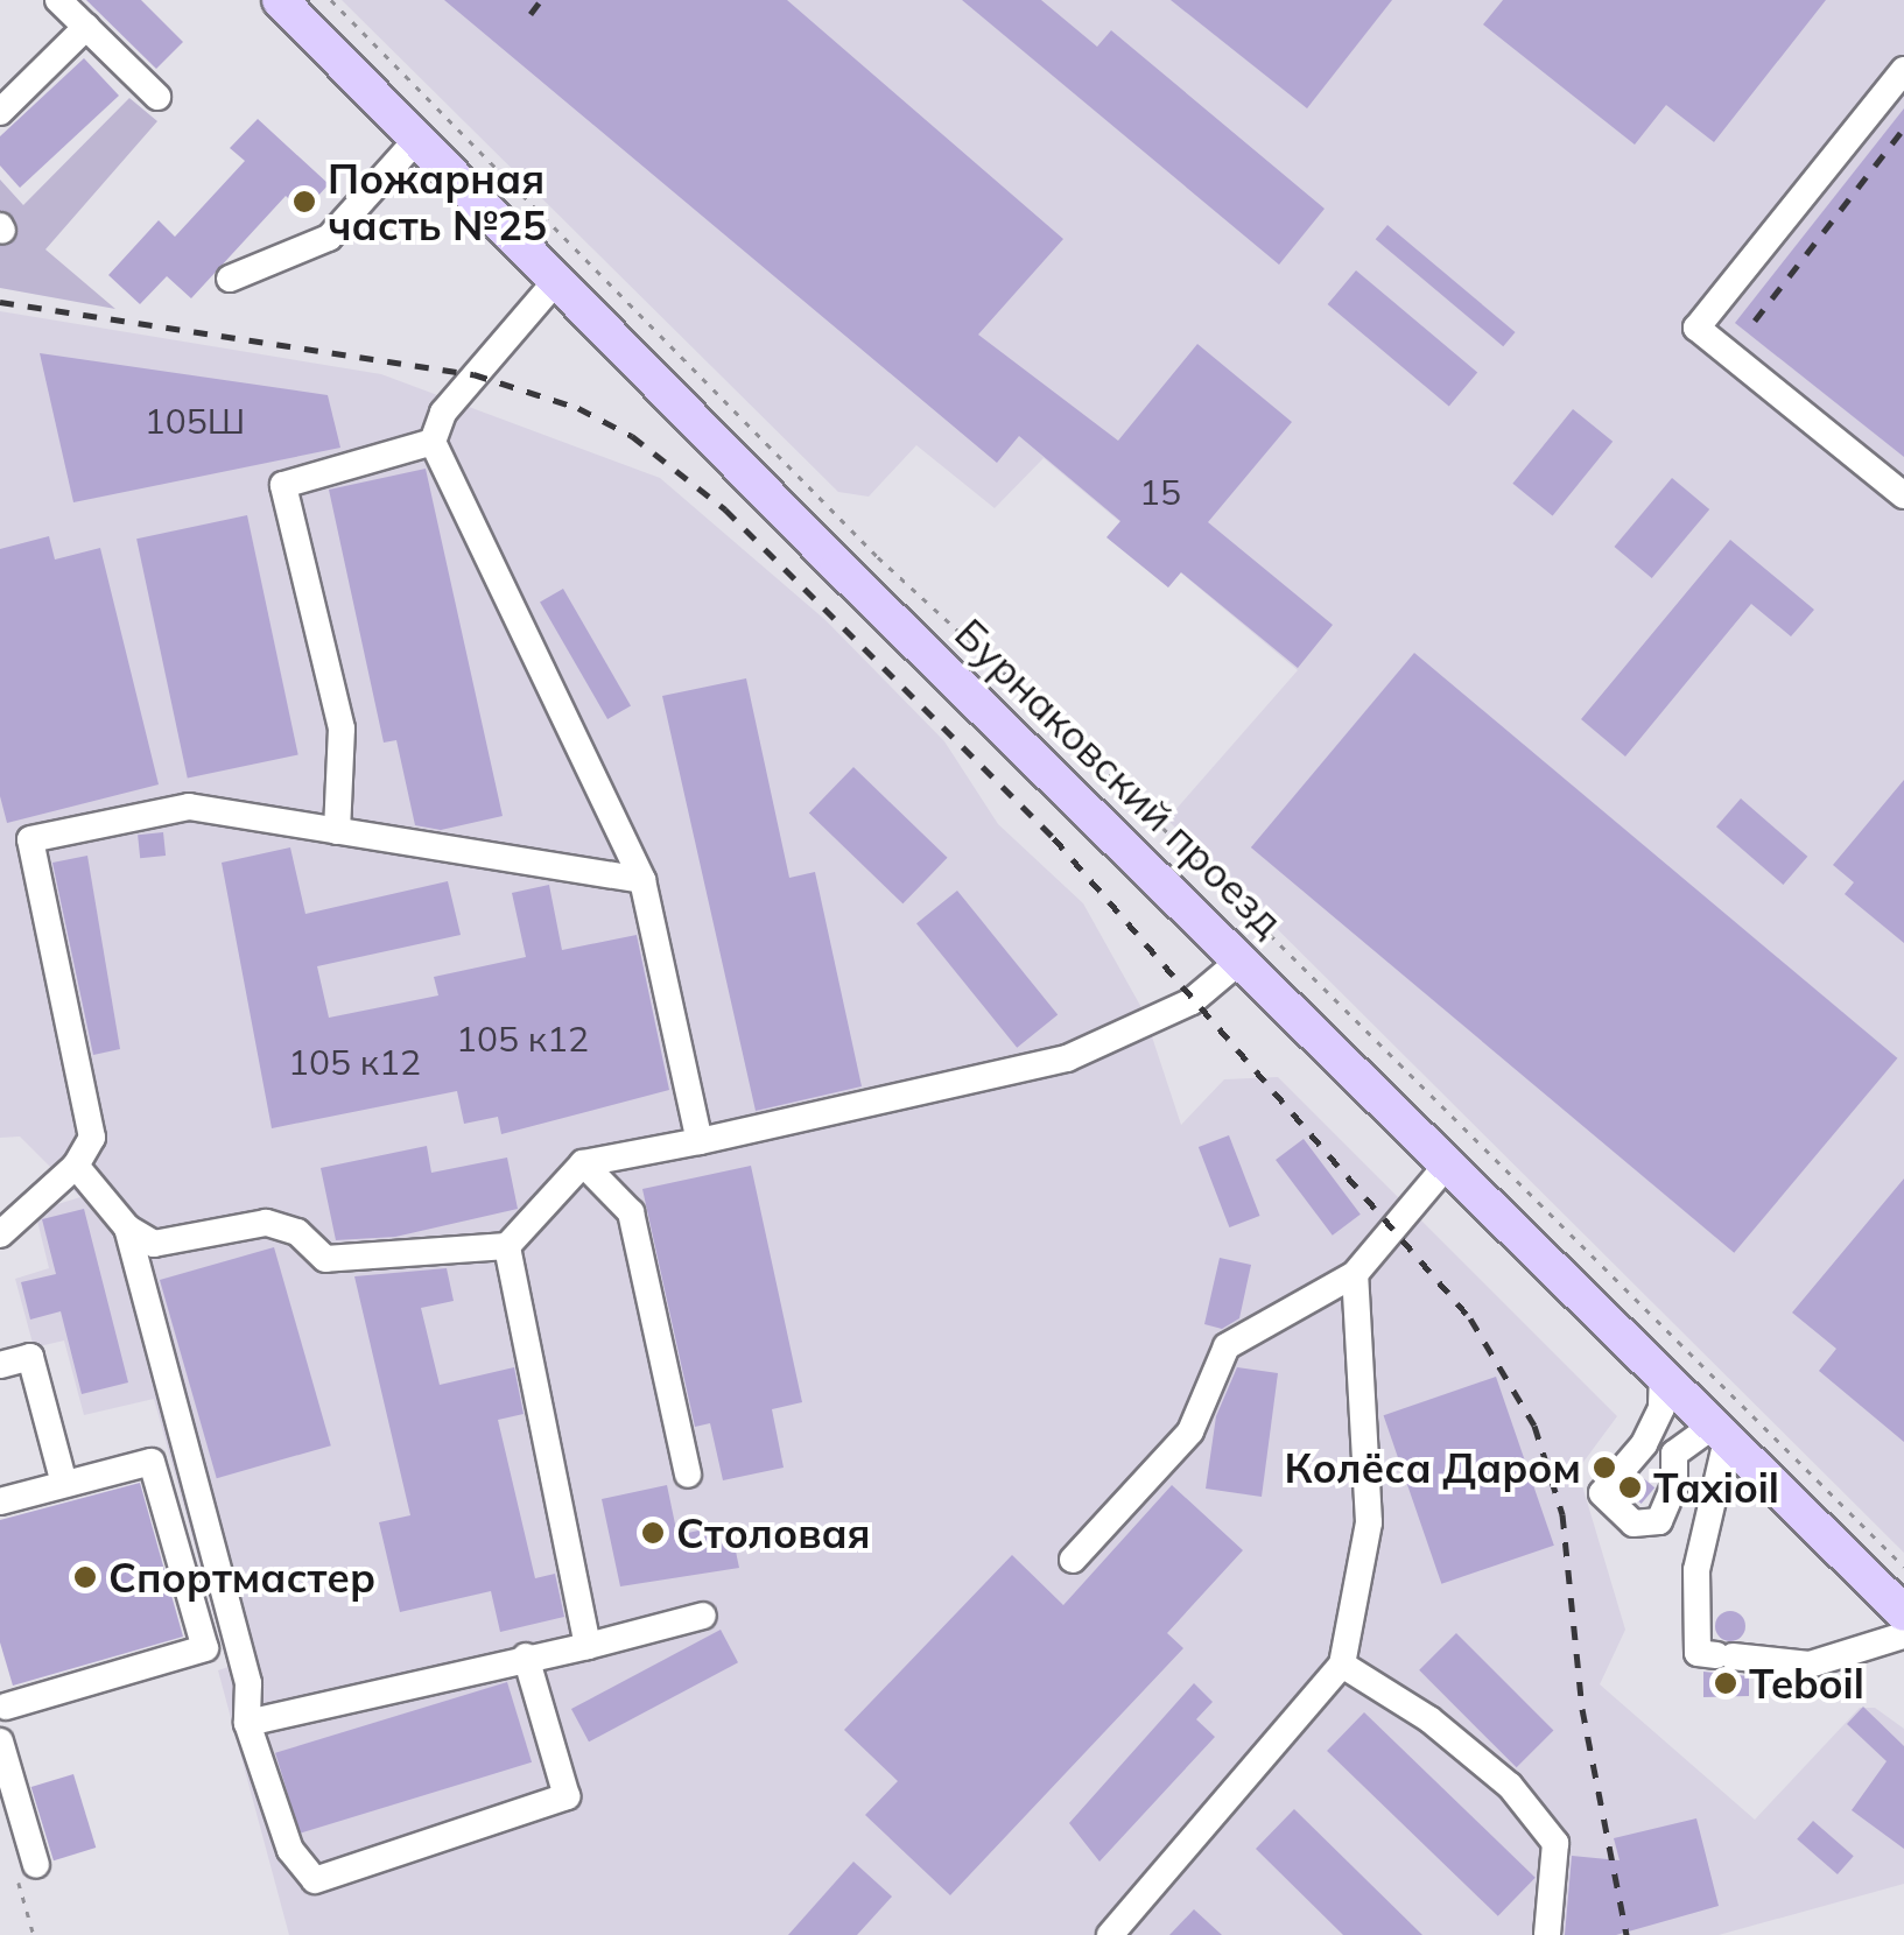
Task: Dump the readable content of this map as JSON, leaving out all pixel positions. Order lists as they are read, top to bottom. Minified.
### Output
{"streets":{"main road":["Бурнаковский проезд"]},"places":["Пожарная часть №25","Колёса Даром","Taxioil","Столовая","Спортмастер","Teboil"],"house_numbers":["105Ш","15","105 к12","105 к12"]}
